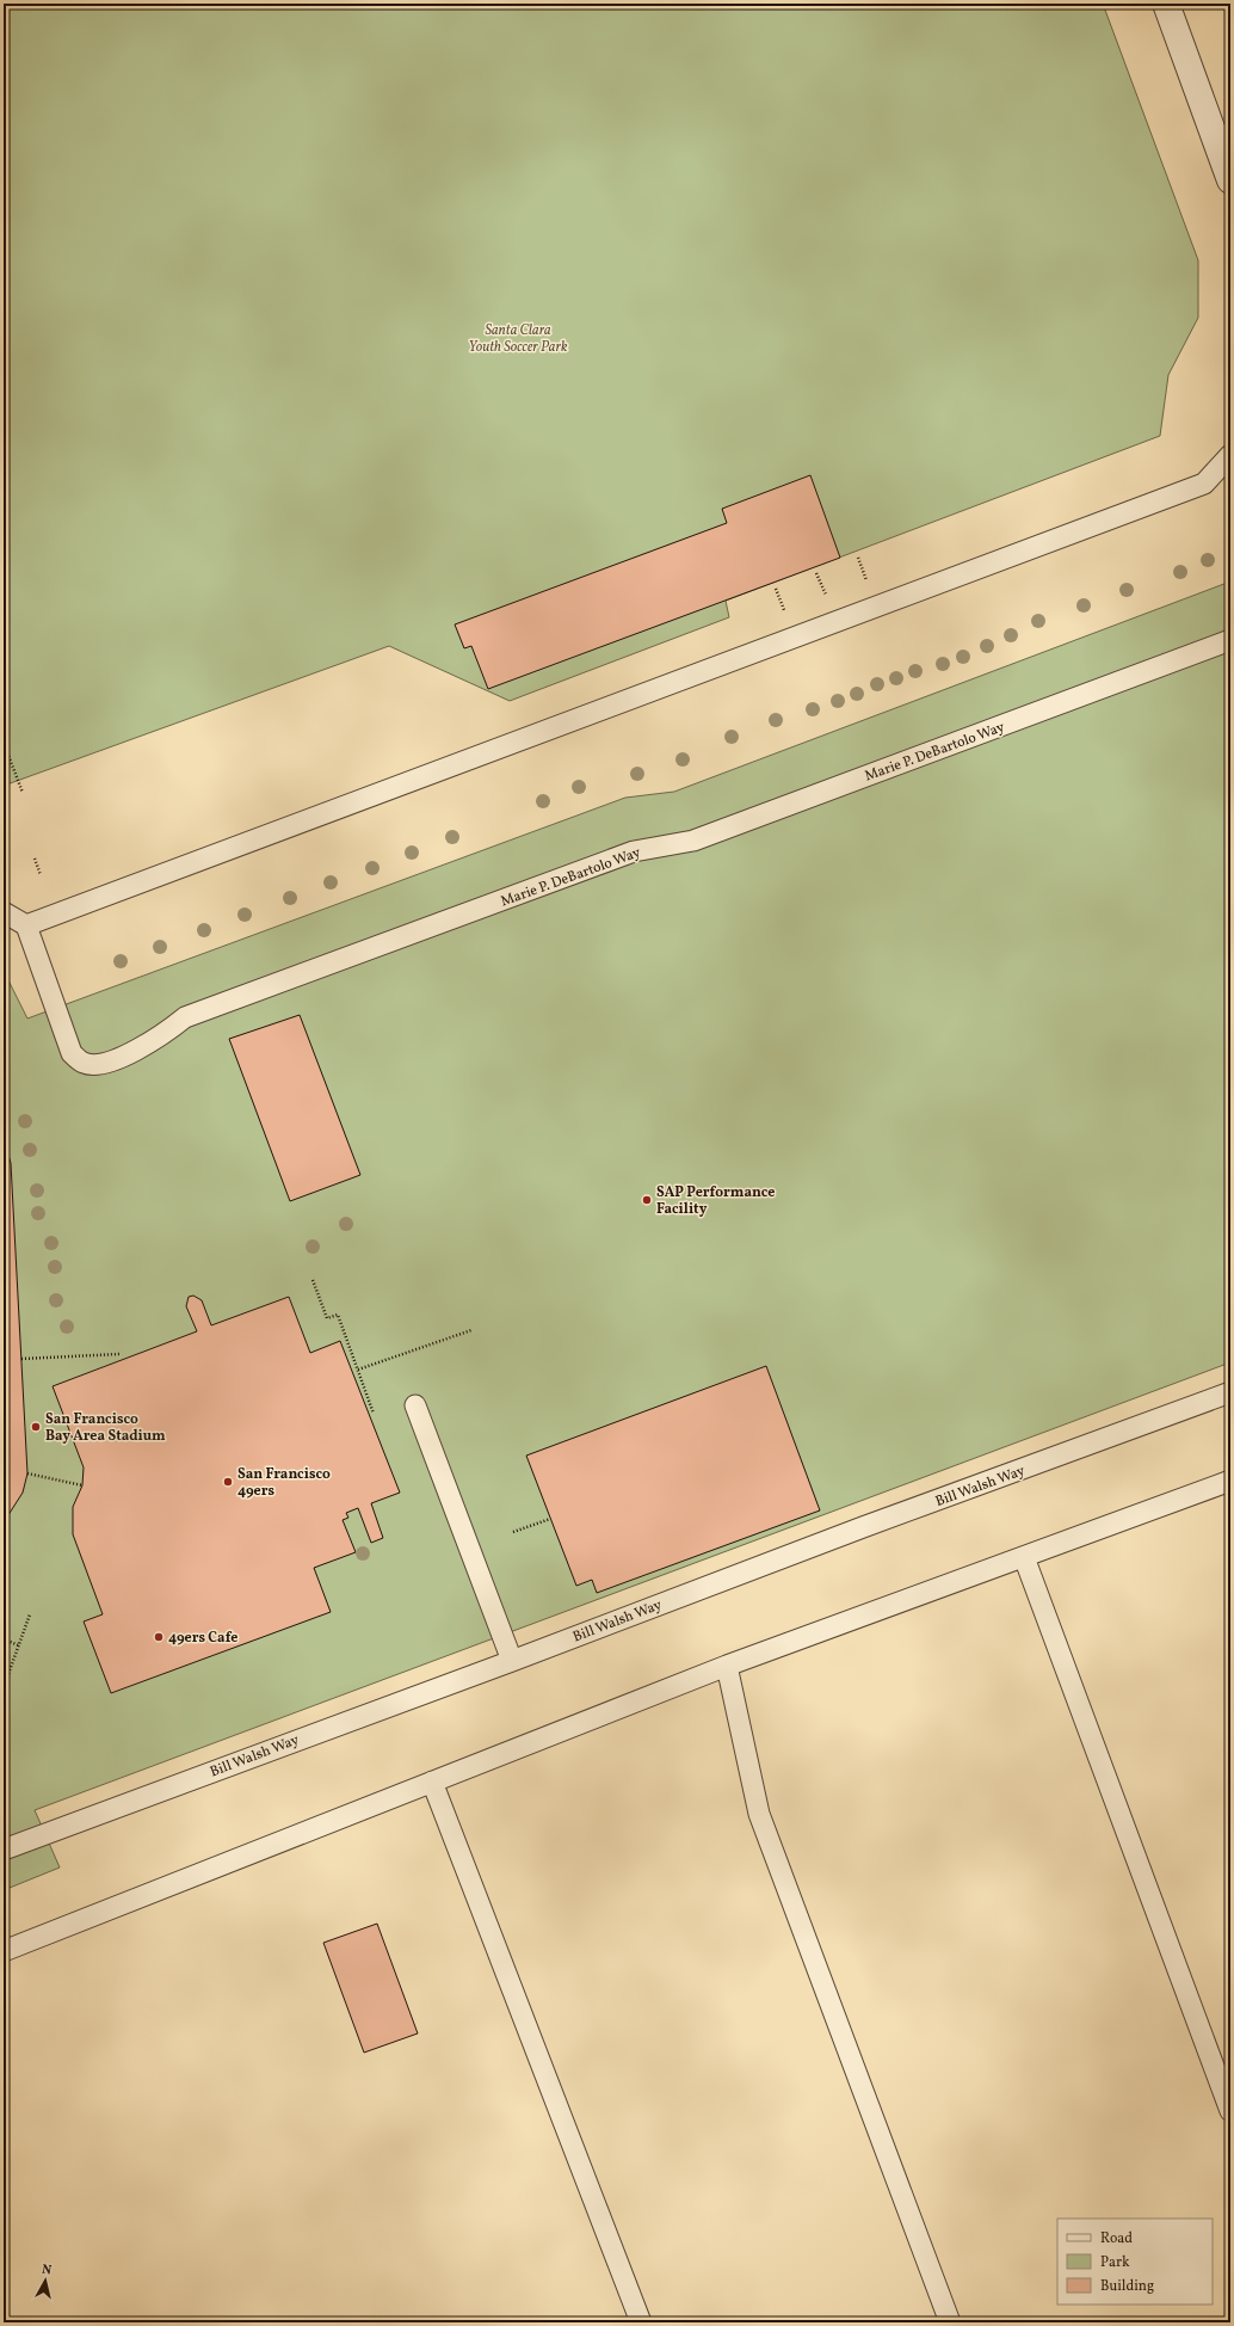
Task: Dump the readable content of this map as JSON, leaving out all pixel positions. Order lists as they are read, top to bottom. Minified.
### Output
{"streets":{"lane":["Marie P. DeBartolo Way","Bill Walsh Way"]},"parks":["Santa Clara Youth Soccer Park"],"places":["SAP Performance Facility","San Francisco Bay Area Stadium","San Francisco 49ers","49ers Cafe"],"legend":["Road","Park","Building"],"north":"top"}
